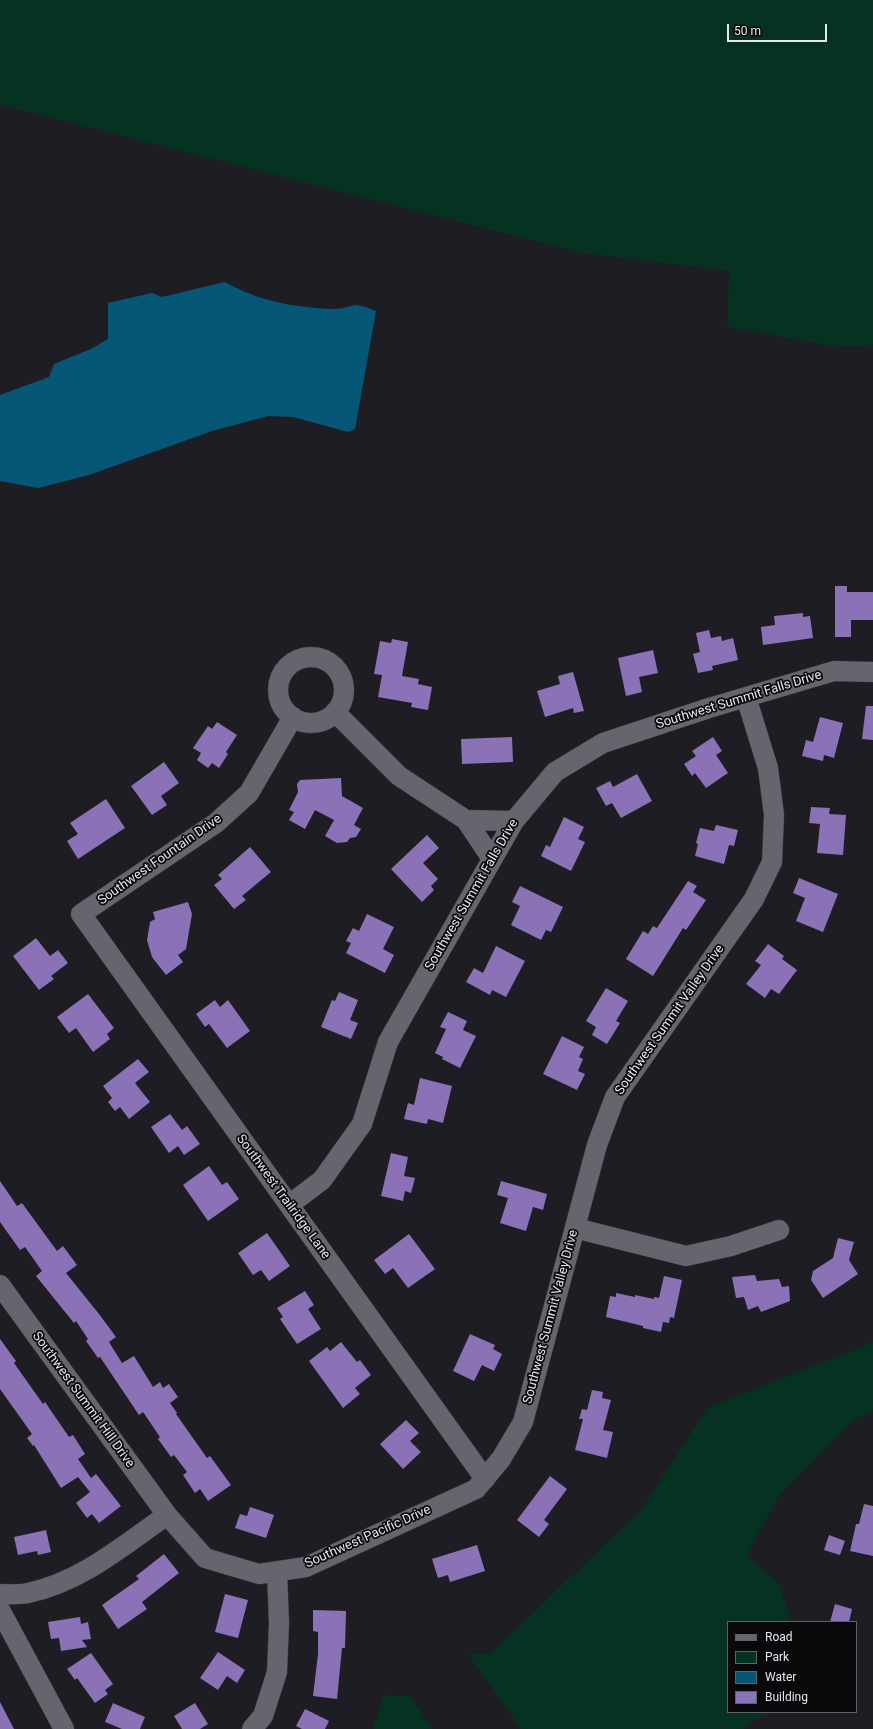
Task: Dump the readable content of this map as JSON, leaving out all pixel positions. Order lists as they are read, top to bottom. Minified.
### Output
{"streets":{"street":["Southwest Summit Falls Drive","Southwest Fountain Drive","Southwest Summit Valley Drive","Southwest Trailridge Lane","Southwest Summit Hill Drive","Southwest Pacific Drive"]},"crossings":[["Southwest Summit Falls Drive","Southwest Summit Valley Drive"],["Southwest Summit Falls Drive","Southwest Trailridge Lane"],["Southwest Fountain Drive","Southwest Trailridge Lane"],["Southwest Summit Valley Drive","Southwest Trailridge Lane"],["Southwest Summit Valley Drive","Southwest Pacific Drive"],["Southwest Trailridge Lane","Southwest Pacific Drive"],["Southwest Summit Hill Drive","Southwest Pacific Drive"]],"legend":["Road","Park","Water","Building"],"scale_bar":"50 m"}
